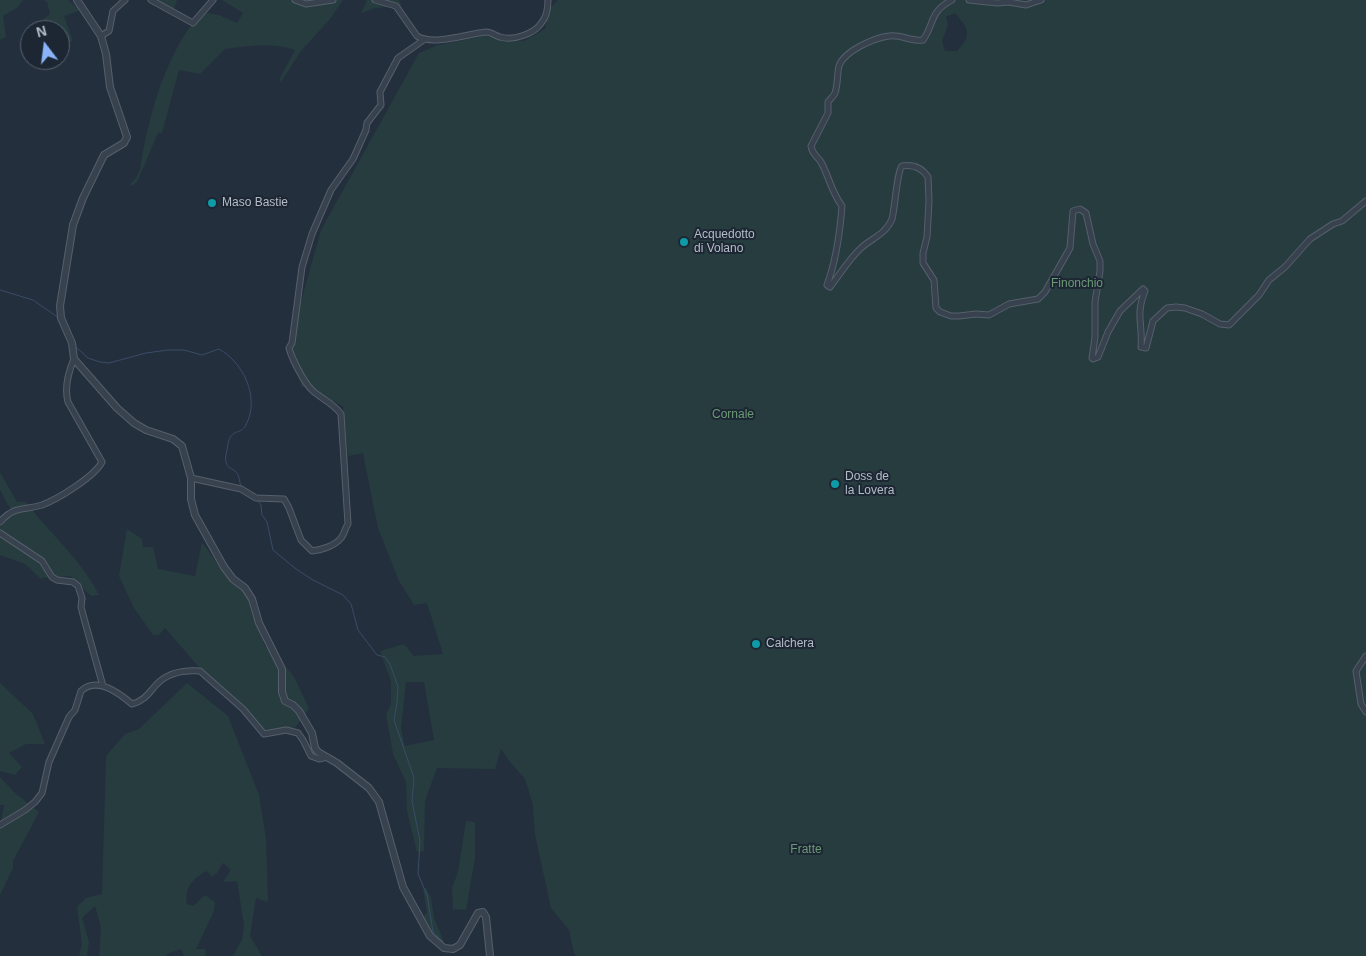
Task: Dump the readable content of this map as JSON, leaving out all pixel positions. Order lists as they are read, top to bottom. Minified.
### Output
{"parks":["Finonchio","Cornale","Fratte"],"places":["Maso Bastie","Acquedotto di Volano","Doss de la Lovera","Calchera"],"north":"top"}
